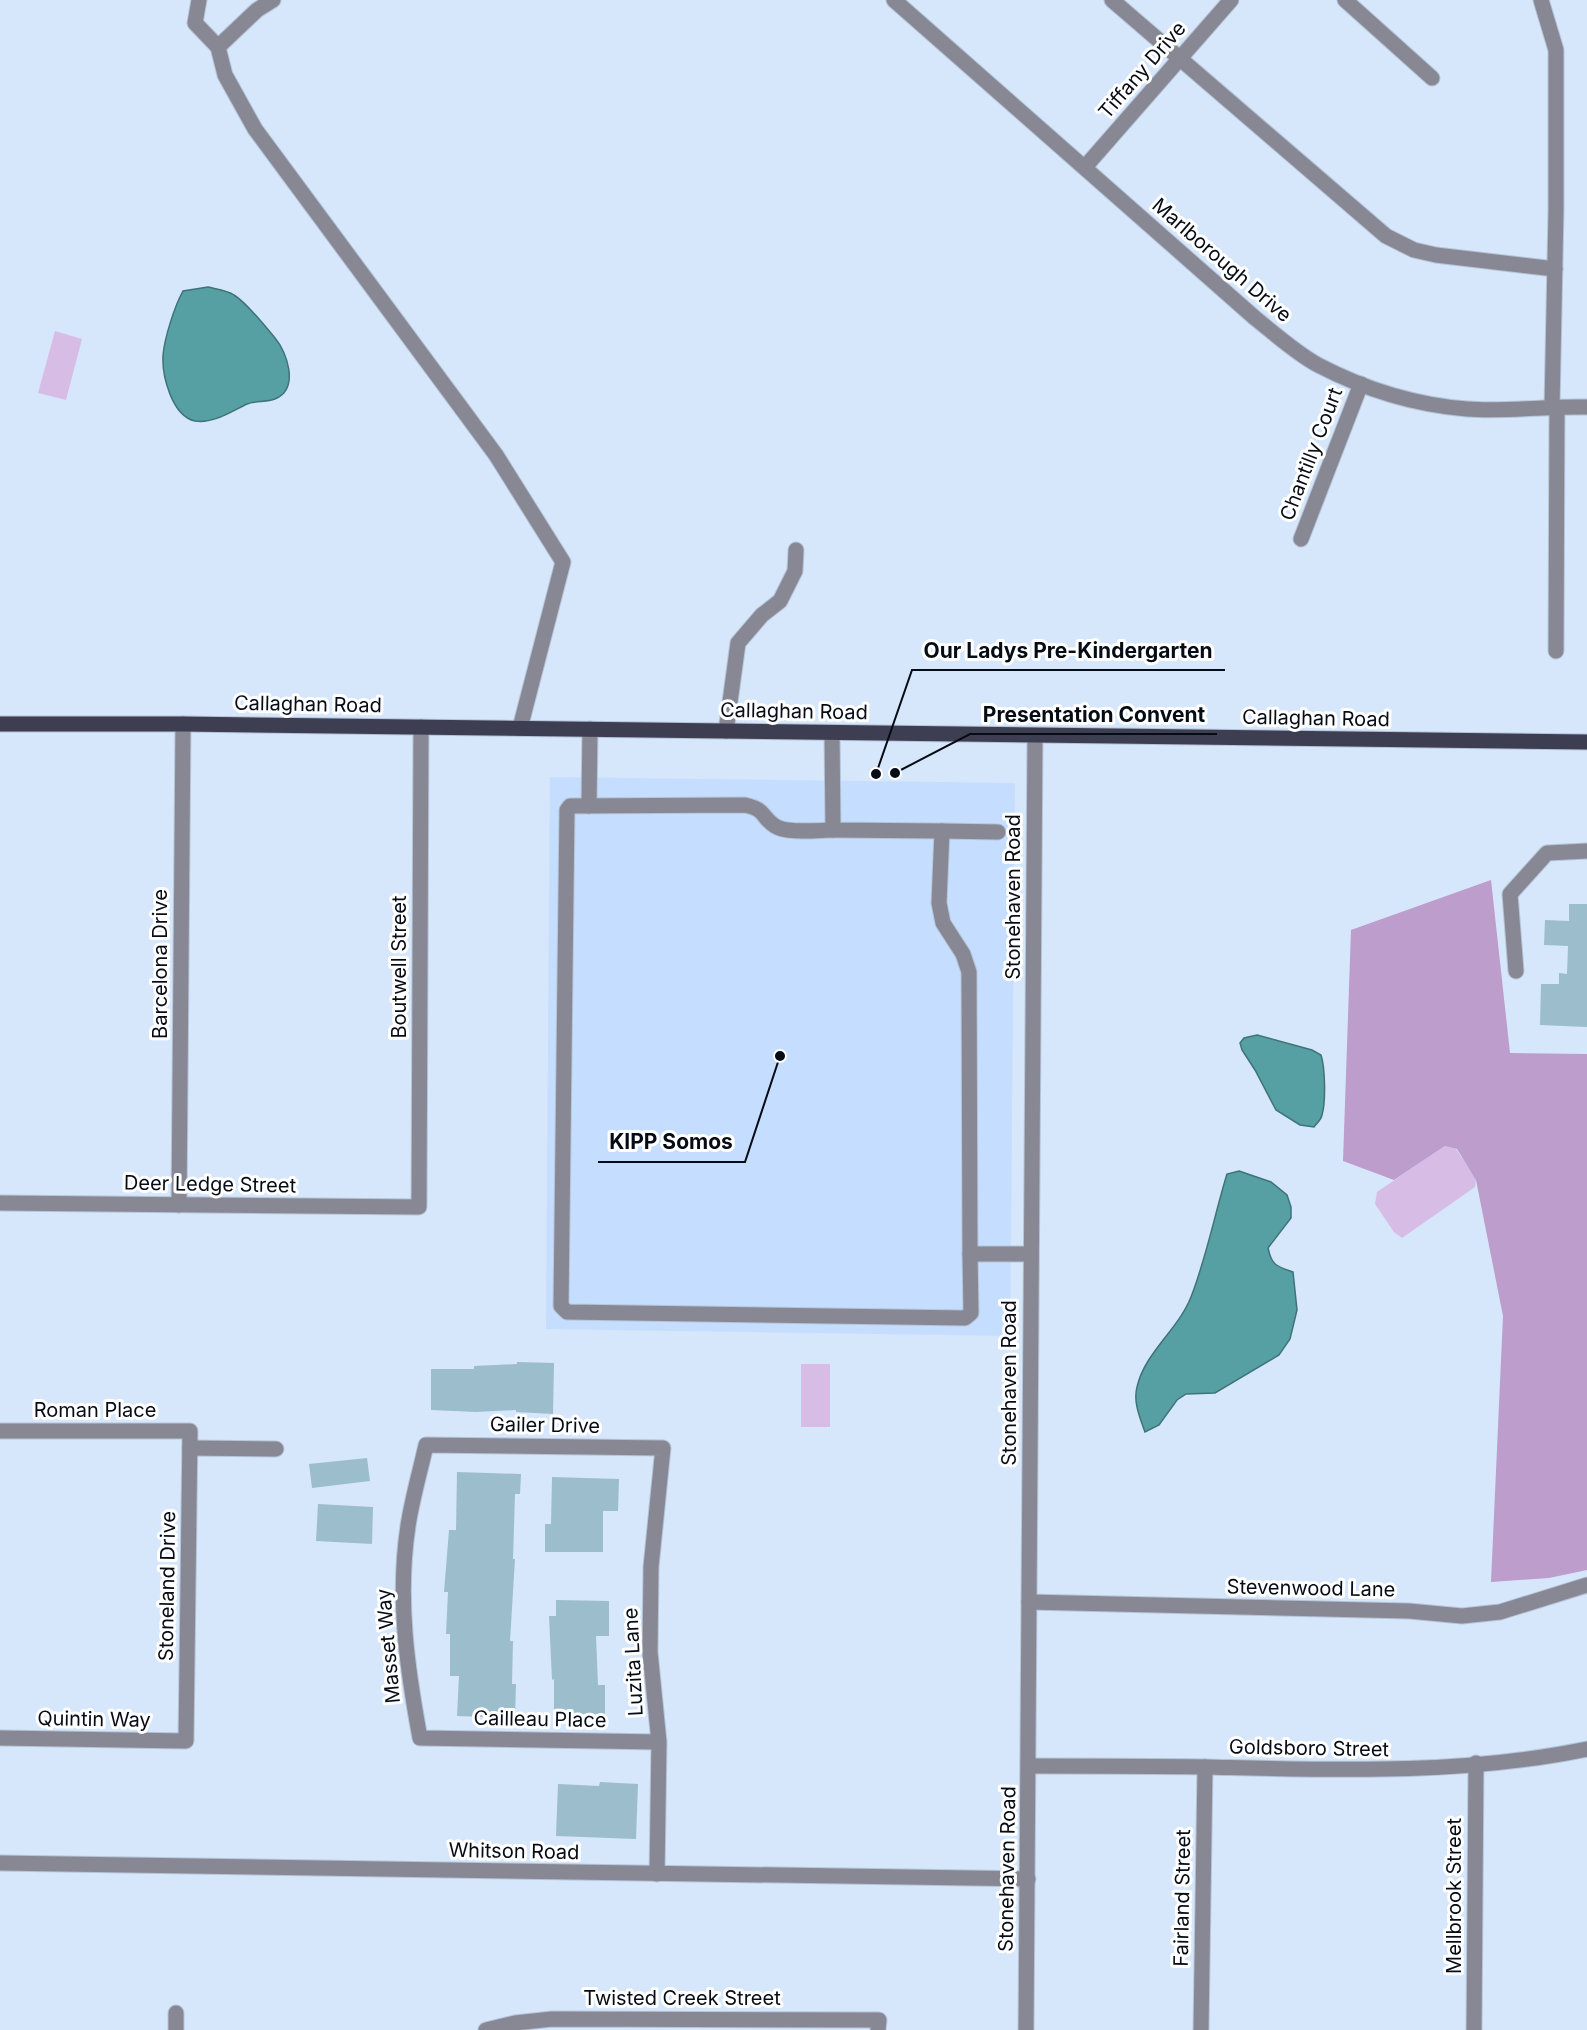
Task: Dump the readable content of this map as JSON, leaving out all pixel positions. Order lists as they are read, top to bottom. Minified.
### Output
{"streets":{"main road":["Callaghan Road"],"street":["Tiffany Drive","Marlborough Drive","Chantilly Court","Stonehaven Road","Barcelona Drive","Boutwell Street","Deer Ledge Street","Roman Place","Gailer Drive","Stoneland Drive","Stevenwood Lane","Masset Way","Luzita Lane","Quintin Way","Cailleau Place","Goldsboro Street","Whitson Road","Mellbrook Street","Fairland Street","Twisted Creek Street"]},"crossings":[["Tiffany Drive","Marlborough Drive"],["Marlborough Drive","Chantilly Court"],["Callaghan Road","Stonehaven Road"],["Callaghan Road","Barcelona Drive"],["Callaghan Road","Boutwell Street"],["Stonehaven Road","Stevenwood Lane"],["Stonehaven Road","Goldsboro Street"],["Stonehaven Road","Whitson Road"],["Barcelona Drive","Deer Ledge Street"],["Boutwell Street","Deer Ledge Street"],["Roman Place","Stoneland Drive"],["Gailer Drive","Masset Way"],["Gailer Drive","Luzita Lane"],["Stoneland Drive","Quintin Way"],["Masset Way","Cailleau Place"],["Luzita Lane","Cailleau Place"],["Luzita Lane","Whitson Road"],["Goldsboro Street","Mellbrook Street"],["Goldsboro Street","Fairland Street"]],"places":["Presentation Convent","Our Ladys Pre-Kindergarten","KIPP Somos"]}
